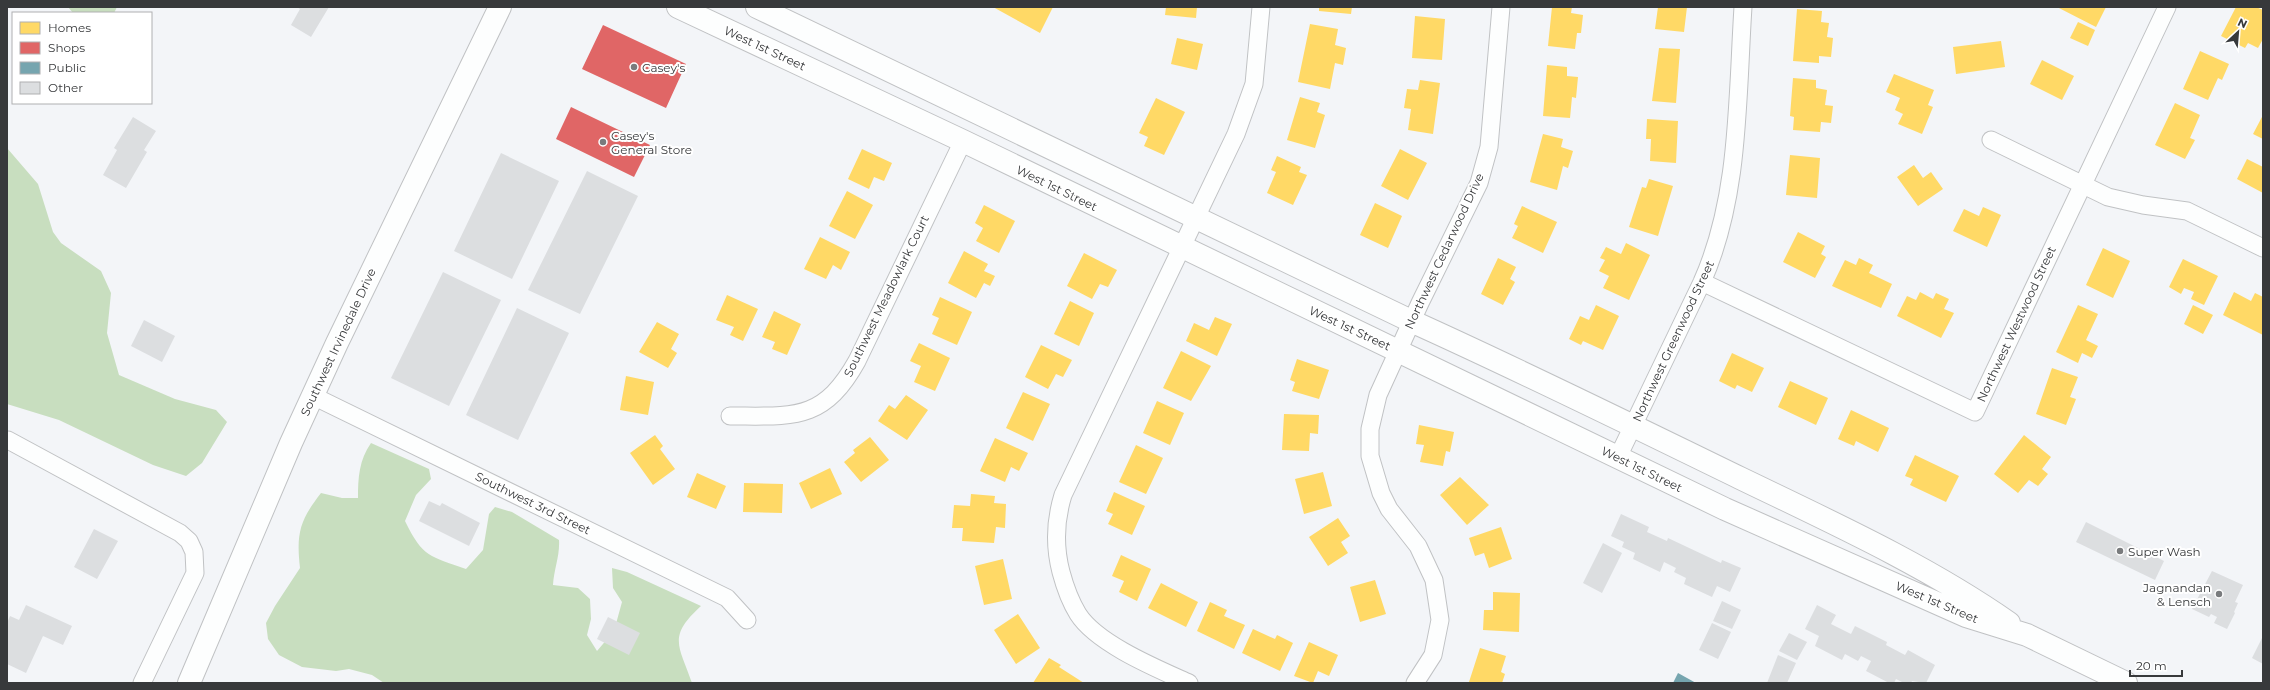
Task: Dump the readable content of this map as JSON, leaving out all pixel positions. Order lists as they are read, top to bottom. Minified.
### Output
{"streets":{"main road":["West 1st Street","Southwest Irvinedale Drive"],"street":["Northwest Cedarwood Drive","Southwest Meadowlark Court","Northwest Westwood Street","Northwest Greenwood Street","Southwest 3rd Street"]},"crossings":[["West 1st Street","Northwest Cedarwood Drive"],["West 1st Street","Southwest Meadowlark Court"],["West 1st Street","Northwest Greenwood Street"],["Northwest Westwood Street","Northwest Greenwood Street"],["Southwest Irvinedale Drive","Southwest 3rd Street"]],"places":["Casey's","Casey's General Store","Super Wash","Jagnandan & Lensch"],"legend":["Homes","Shops","Public","Other"],"scale_bar":"20 m","north":"top right"}
